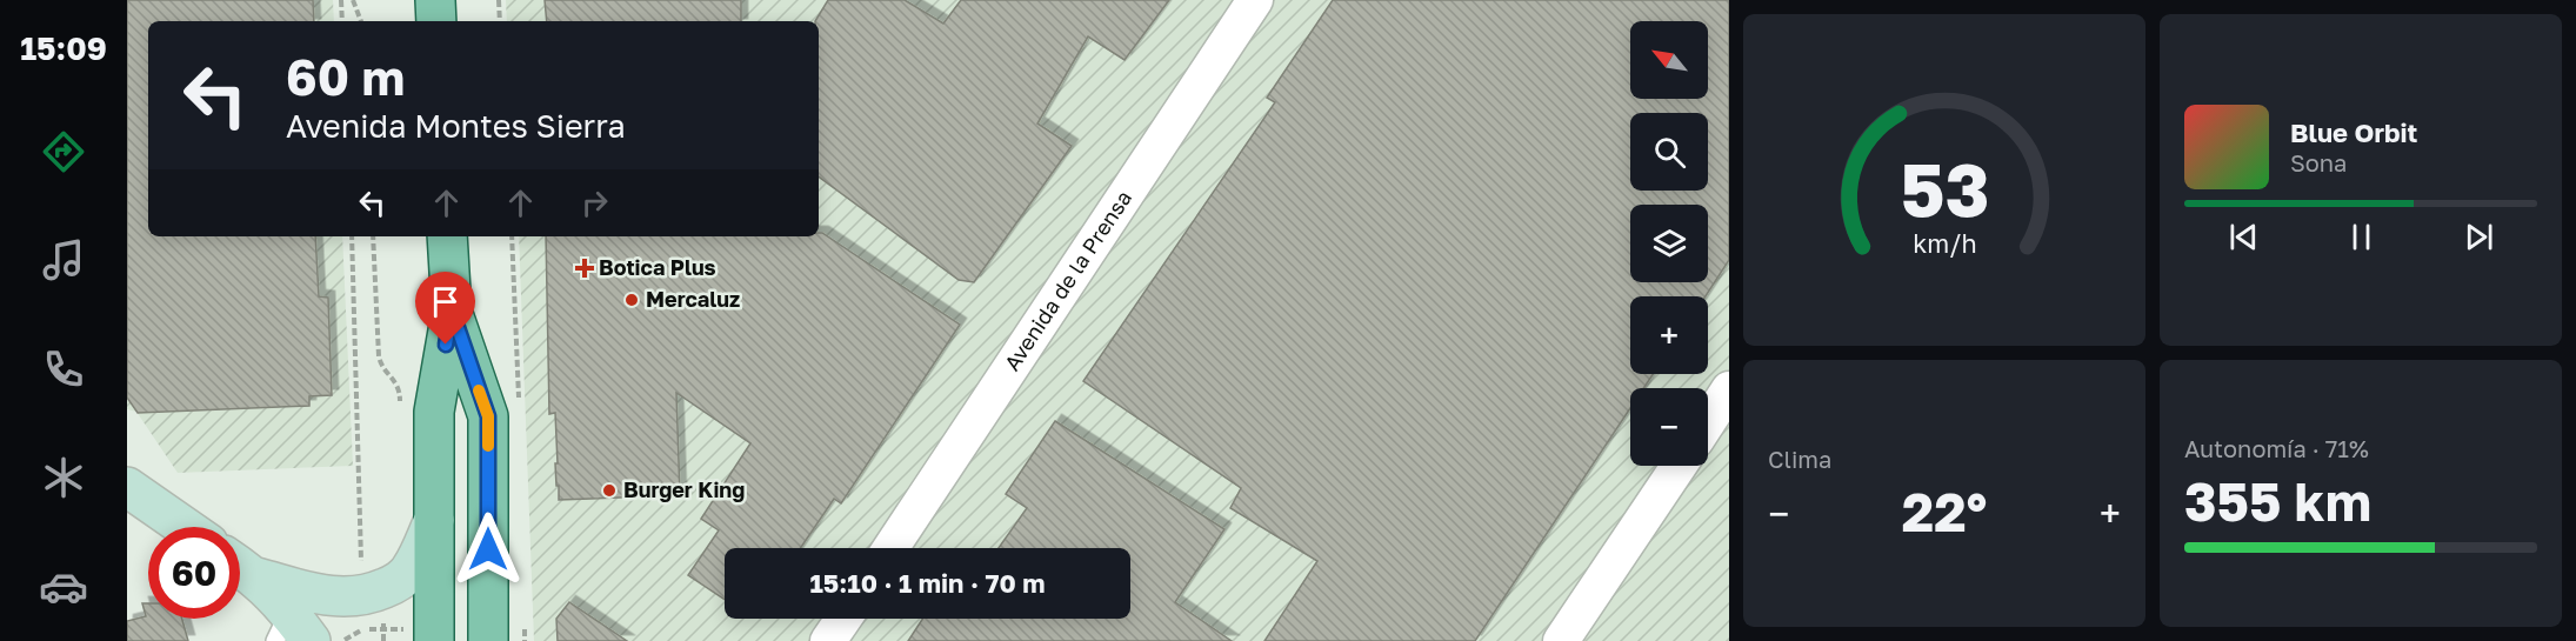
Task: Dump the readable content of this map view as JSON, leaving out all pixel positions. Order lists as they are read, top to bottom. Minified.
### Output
{"streets":{"street":["Avenida de la Prensa"]},"places":{"health":["Botica Plus"],"other":["Mercaluz","Burger King"]},"north":"top left","page":{"tabs":"15:09","map_buttons":["+","−"],"turn":["60 m","Avenida Montes Sierra"],"song":["Blue Orbit","Sona"],"tile":["Clima",["Autonomía · 71%","355 km"]],"heat":["−","22°","+"],"limit":"60","trip":"15:10 · 1 min · 70 m","gauge":["53","km/h"]}}
